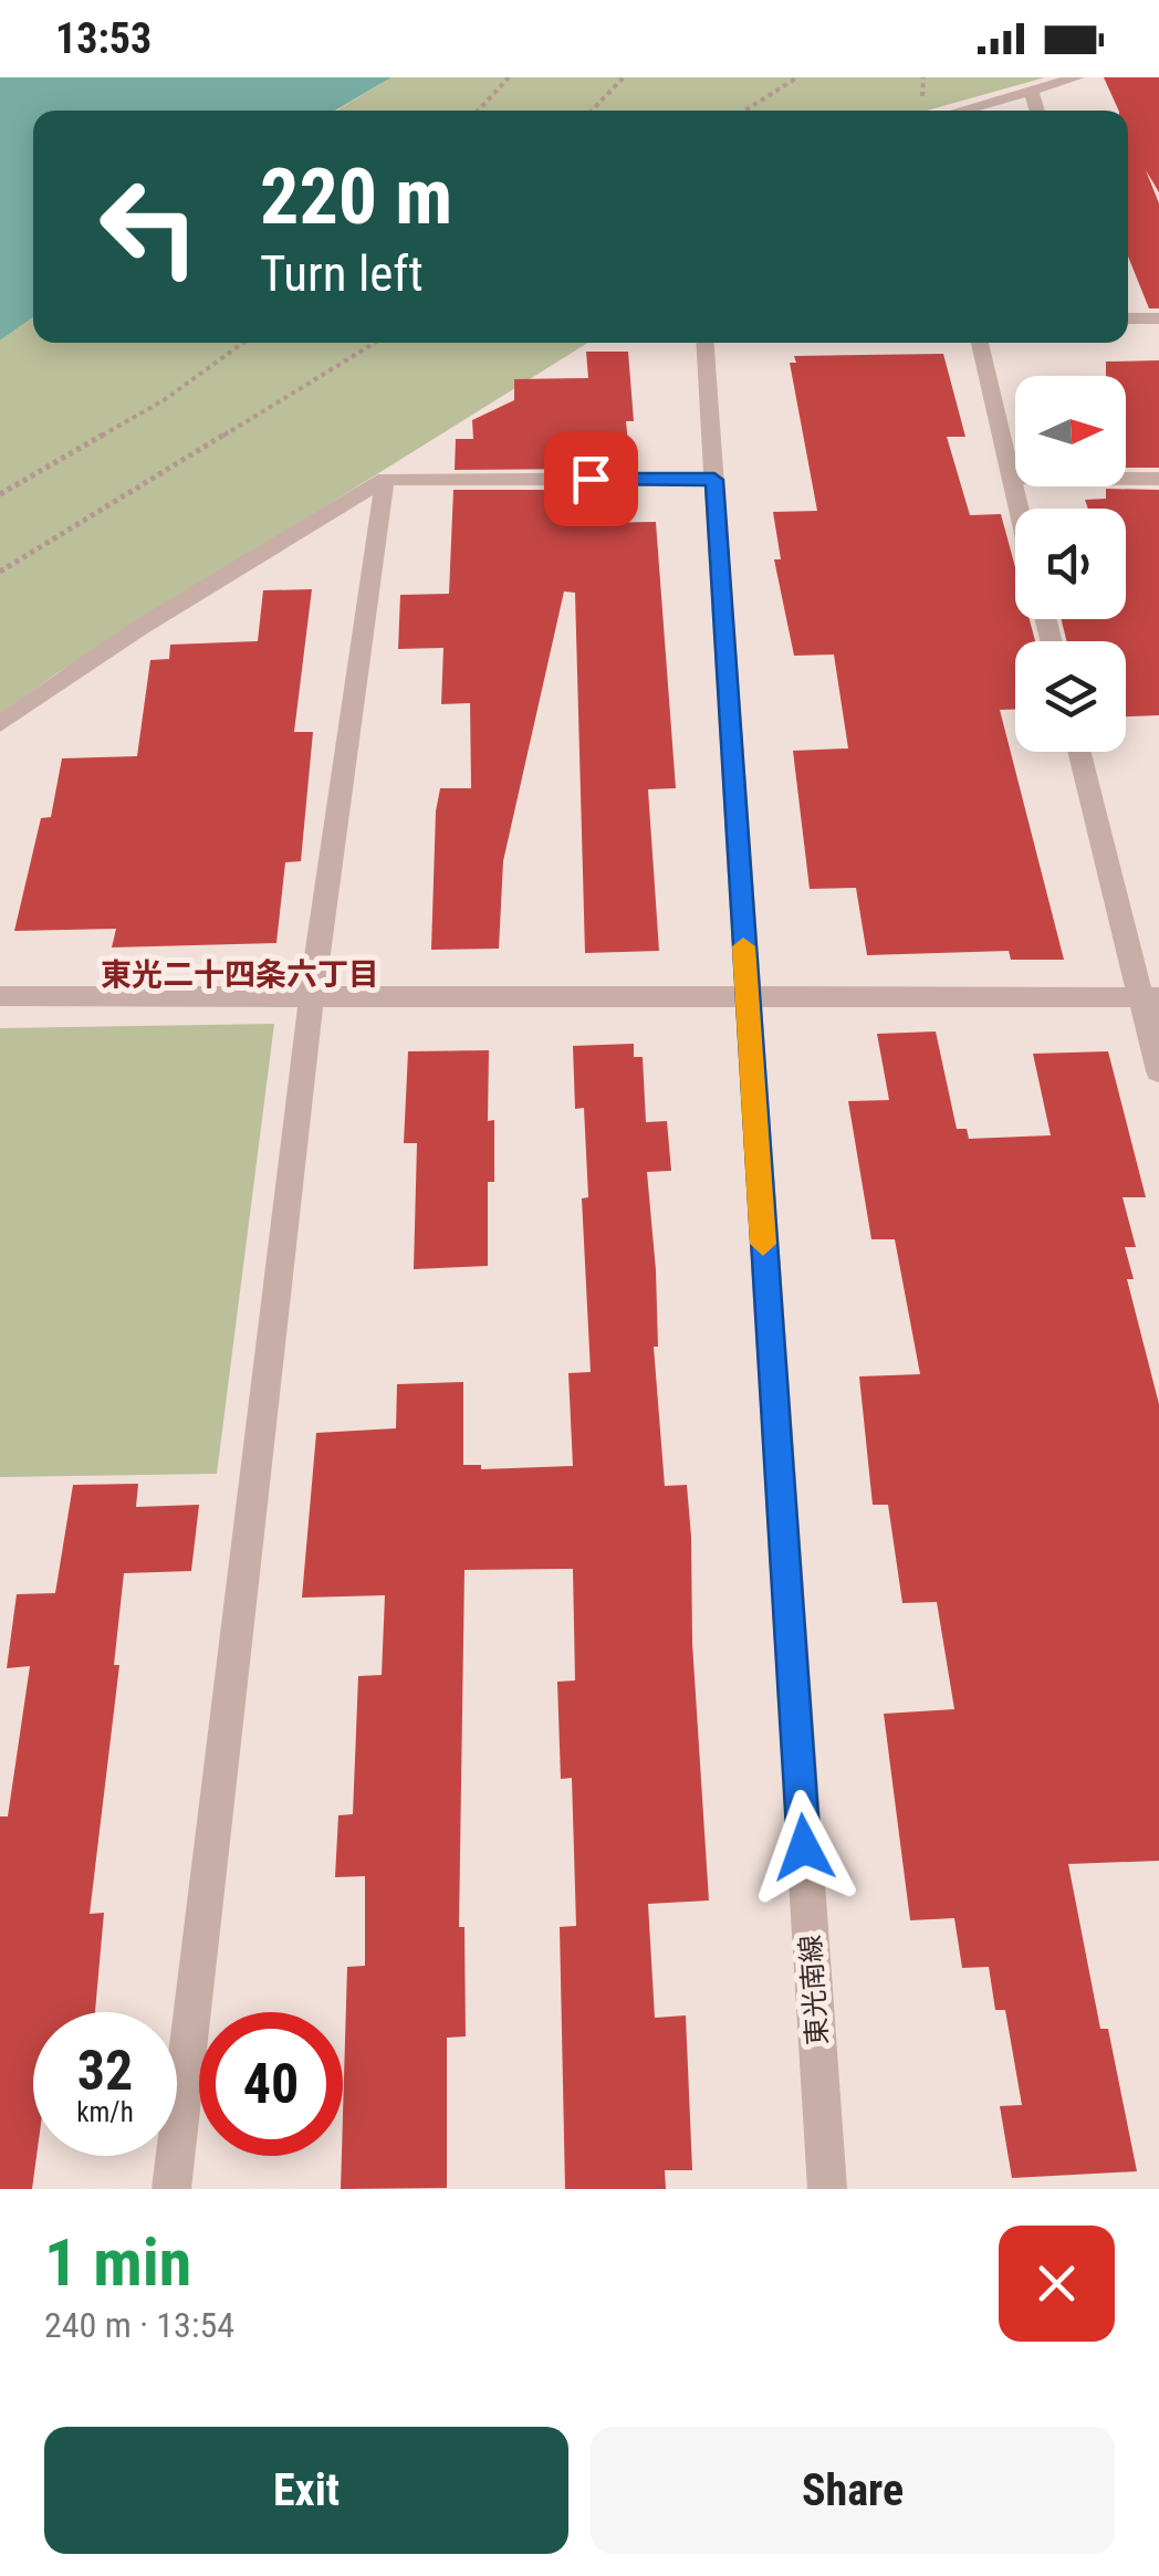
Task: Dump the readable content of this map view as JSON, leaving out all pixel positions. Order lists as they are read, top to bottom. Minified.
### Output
{"streets":{"street":["東光南線"]},"districts":["東光二十四条六丁目"],"north":"right","page":{"status":"13:53","turn":["220 m","Turn left"],"speed":"32 km/h","limit":"40","heading":["1 min","240 m · 13:54"],"buttons":["Exit","Share"]}}
